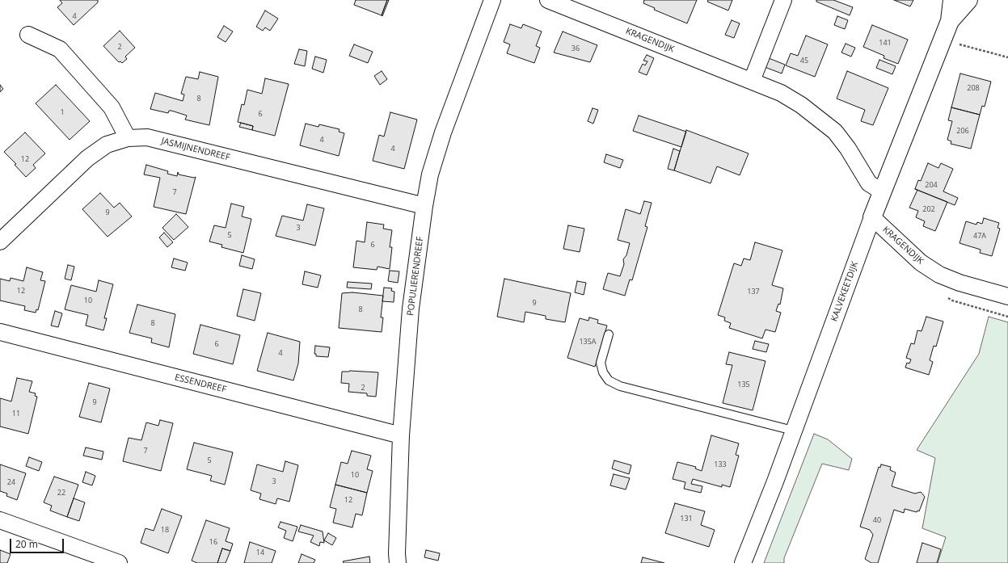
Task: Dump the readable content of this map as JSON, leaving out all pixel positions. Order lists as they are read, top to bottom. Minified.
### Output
{"streets":{"street":["KRAGENDIJK","JASMIJNENDREEF","POPULIERENDREEF","KALVEKEETDIJK","ESSENDREEF"]},"crossings":[["KRAGENDIJK","KALVEKEETDIJK"],["JASMIJNENDREEF","POPULIERENDREEF"],["POPULIERENDREEF","ESSENDREEF"]],"house_numbers":["4","141","2","36","45","208","8","1","6","206","4","4","12","204","7","202","9","3","5","47A","6","12","137","10","9","8","8","135A","6","4","135","2","9","11","7","5","133","10","3","24","22","12","131","40","18","16","14"],"scale_bar":"20 m"}
